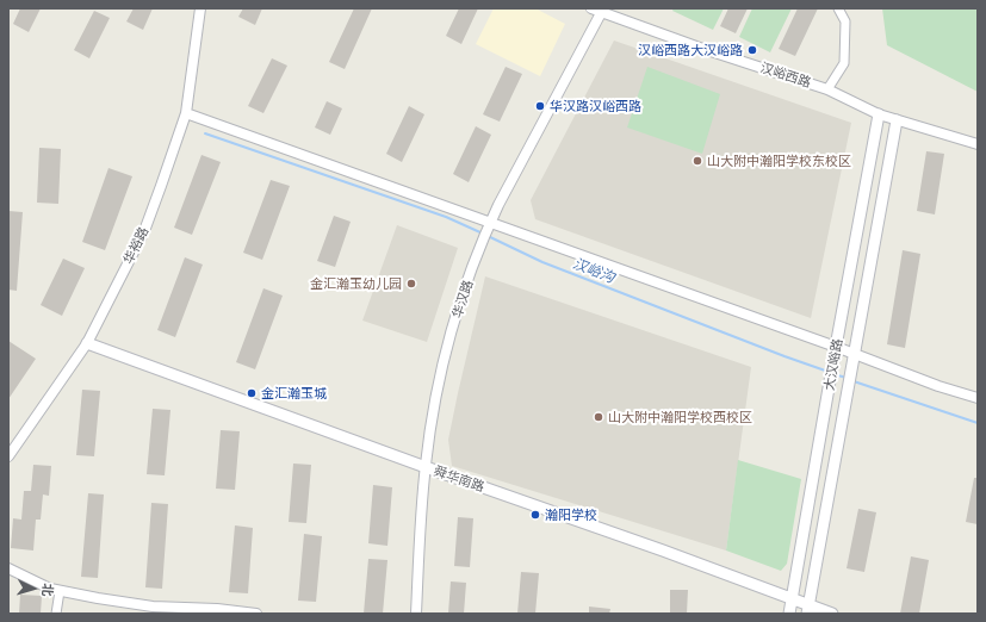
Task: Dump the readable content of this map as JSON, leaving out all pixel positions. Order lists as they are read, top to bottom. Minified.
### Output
{"streets":{"main road":["大汉峪路","舜华南路"],"street":["汉峪西路","华裕路","华汉路"]},"crossings":[["汉峪西路","华汉路"],["汉峪西路","大汉峪路"],["华裕路","舜华南路"],["华汉路","舜华南路"],["大汉峪路","舜华南路"]],"water":["汉峪沟"],"places":["汉峪西路大汉峪路","华汉路汉峪西路","山大附中瀚阳学校东校区","金汇瀚玉幼儿园","金汇瀚玉城","山大附中瀚阳学校西校区","瀚阳学校"],"north":"right"}
